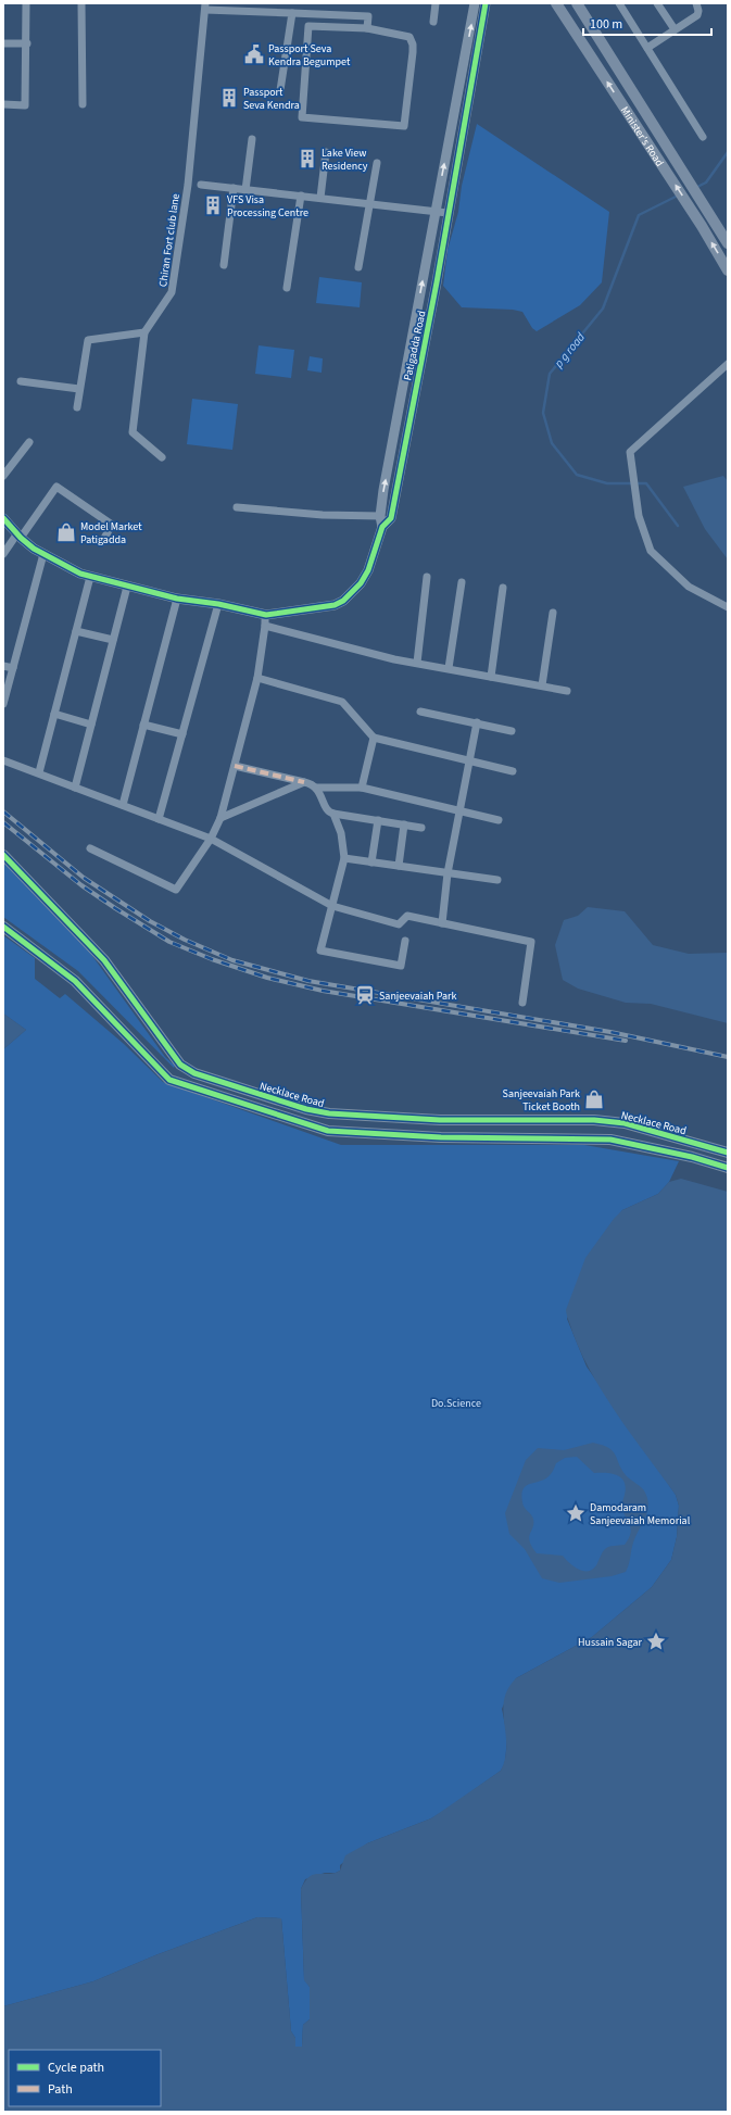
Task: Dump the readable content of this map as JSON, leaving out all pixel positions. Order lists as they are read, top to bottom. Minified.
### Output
{"streets":{"main road":["Minister's Road","Necklace Road"],"street":["Chiran Fort club lane","Patigadda Road"]},"water":["p g road"],"parks":["Do.Science"],"places":{"public building":["Passport Seva Kendra Begumpet"],"building":["Passport Seva Kendra","Lake View Residency","VFS Visa Processing Centre"],"shop":["Model Market Patigadda","Sanjeevaiah Park Ticket Booth"],"station":["Sanjeevaiah Park"],"place":["Damodaram Sanjeevaiah Memorial","Hussain Sagar"]},"legend":["Cycle path","Path"],"scale_bar":"100 m"}
